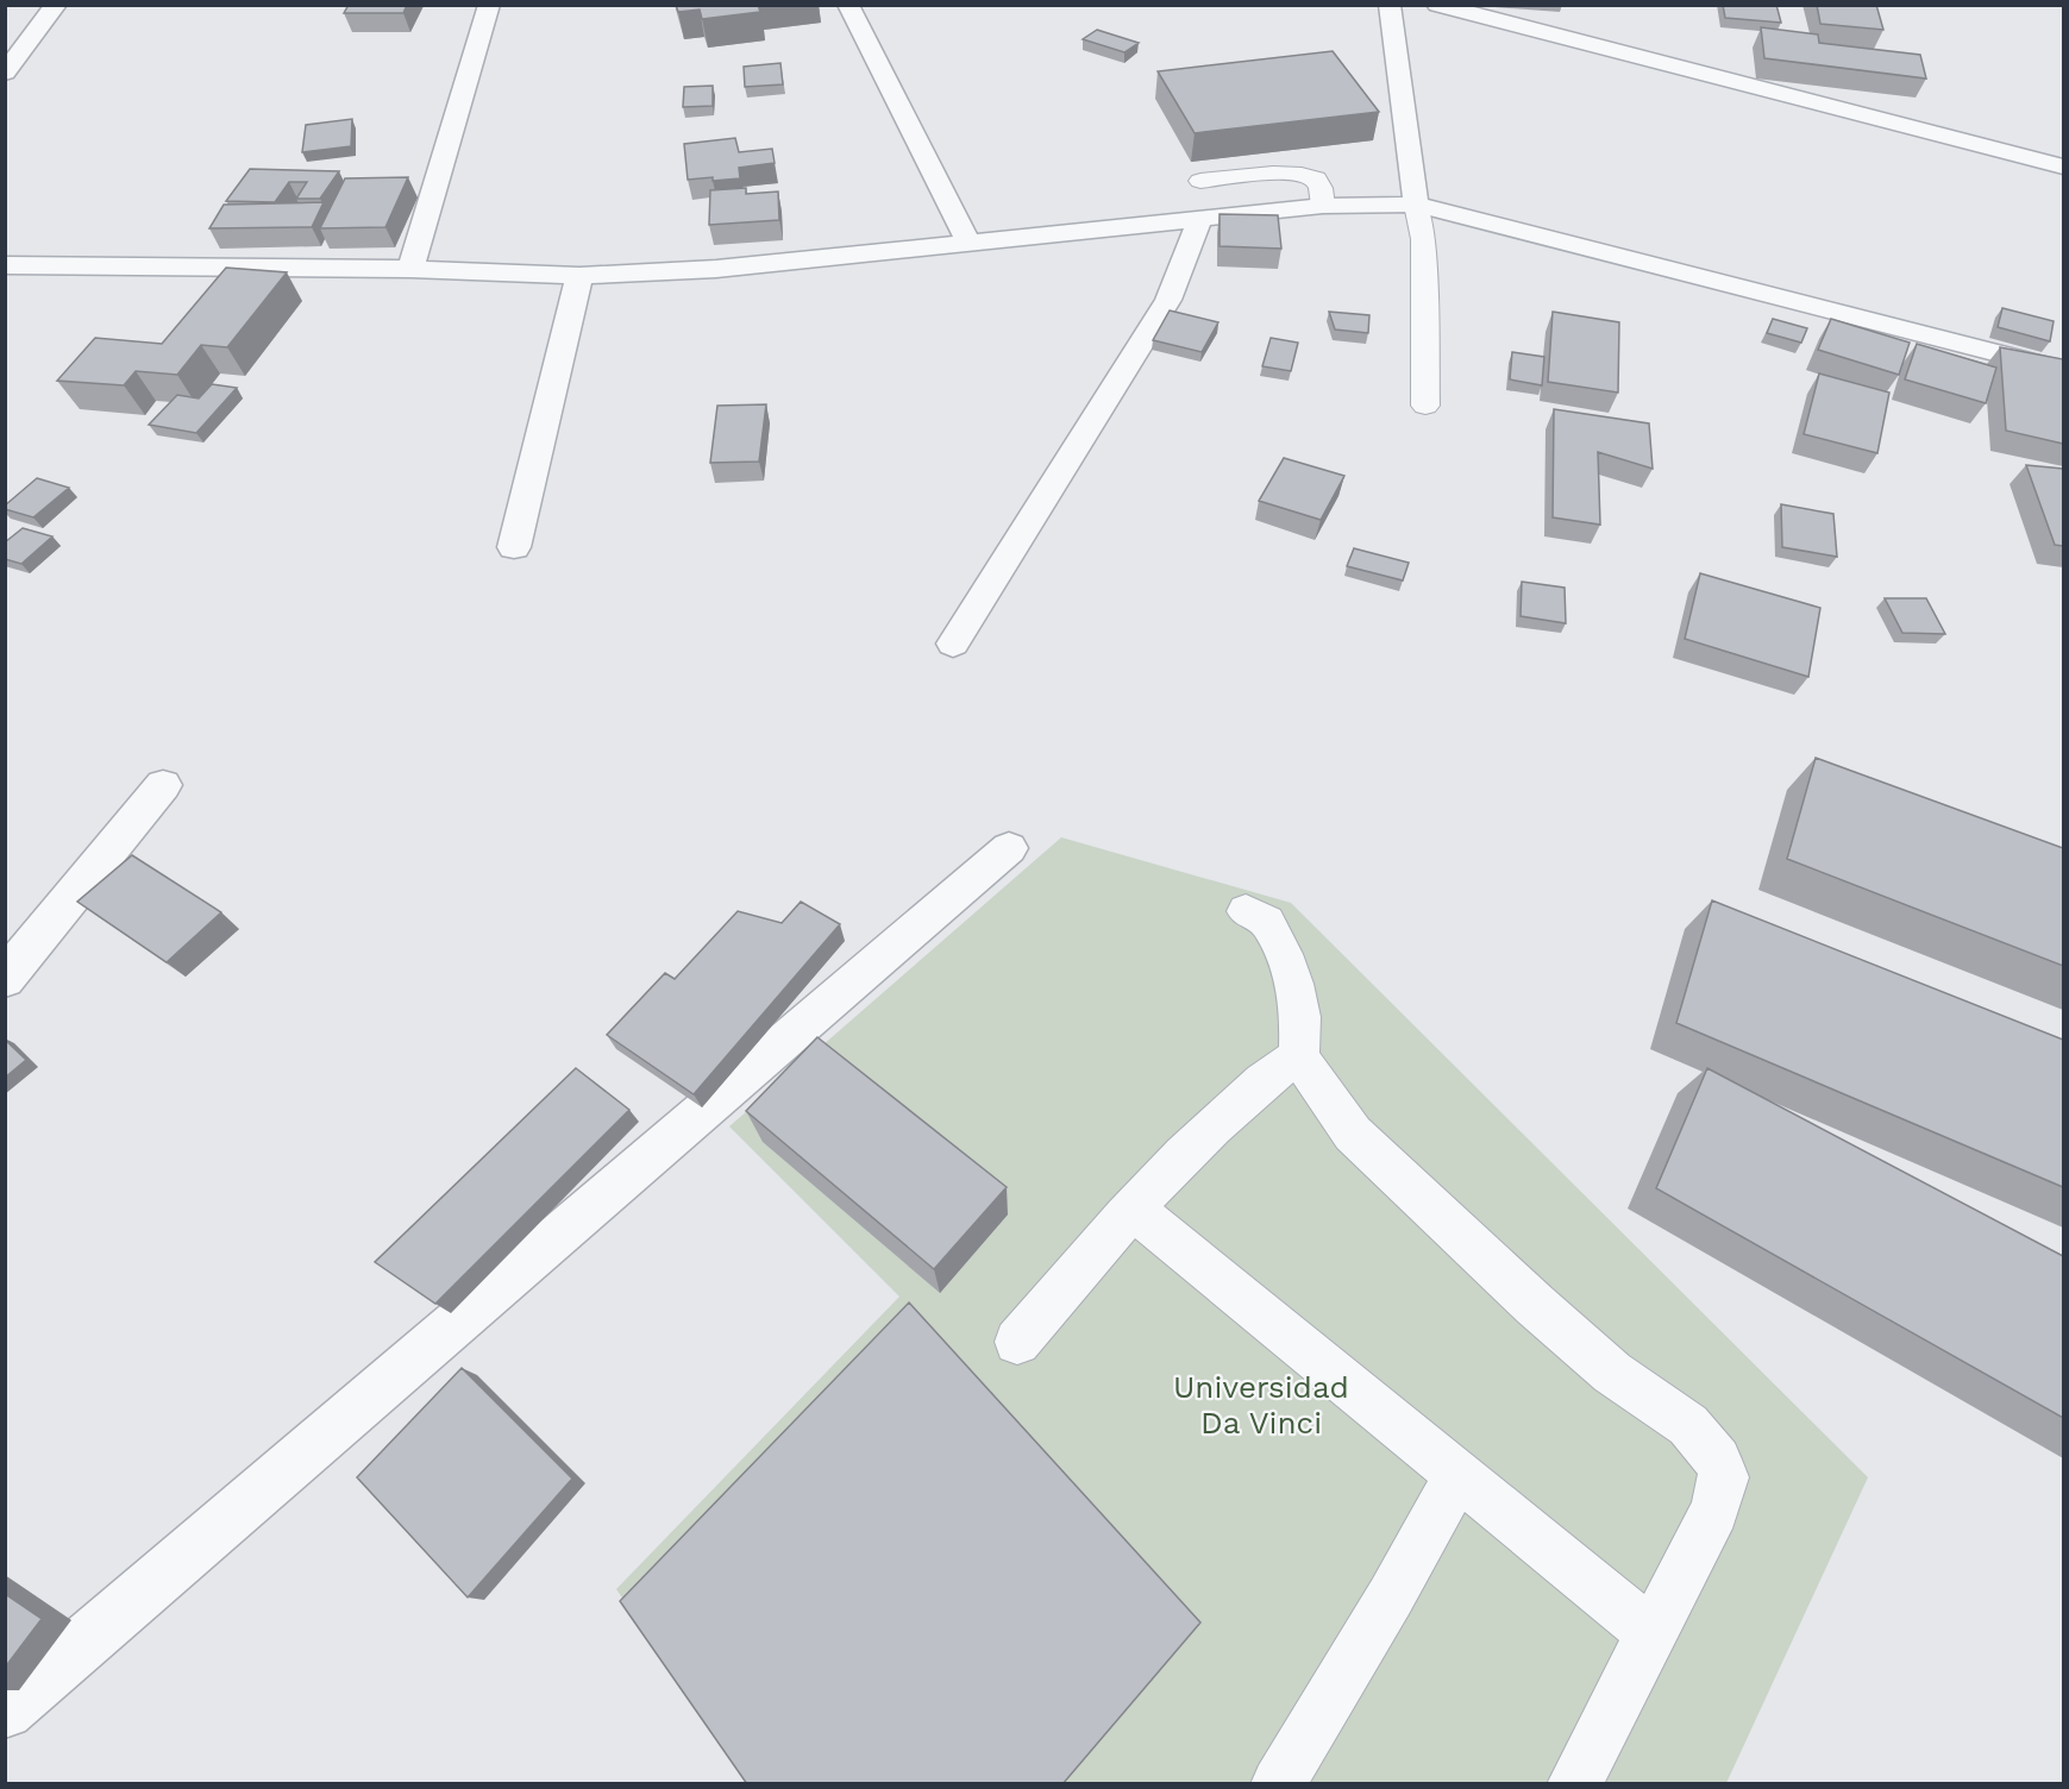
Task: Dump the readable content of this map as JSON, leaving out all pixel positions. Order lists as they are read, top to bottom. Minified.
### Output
{"parks":["Universidad Da Vinci"]}
